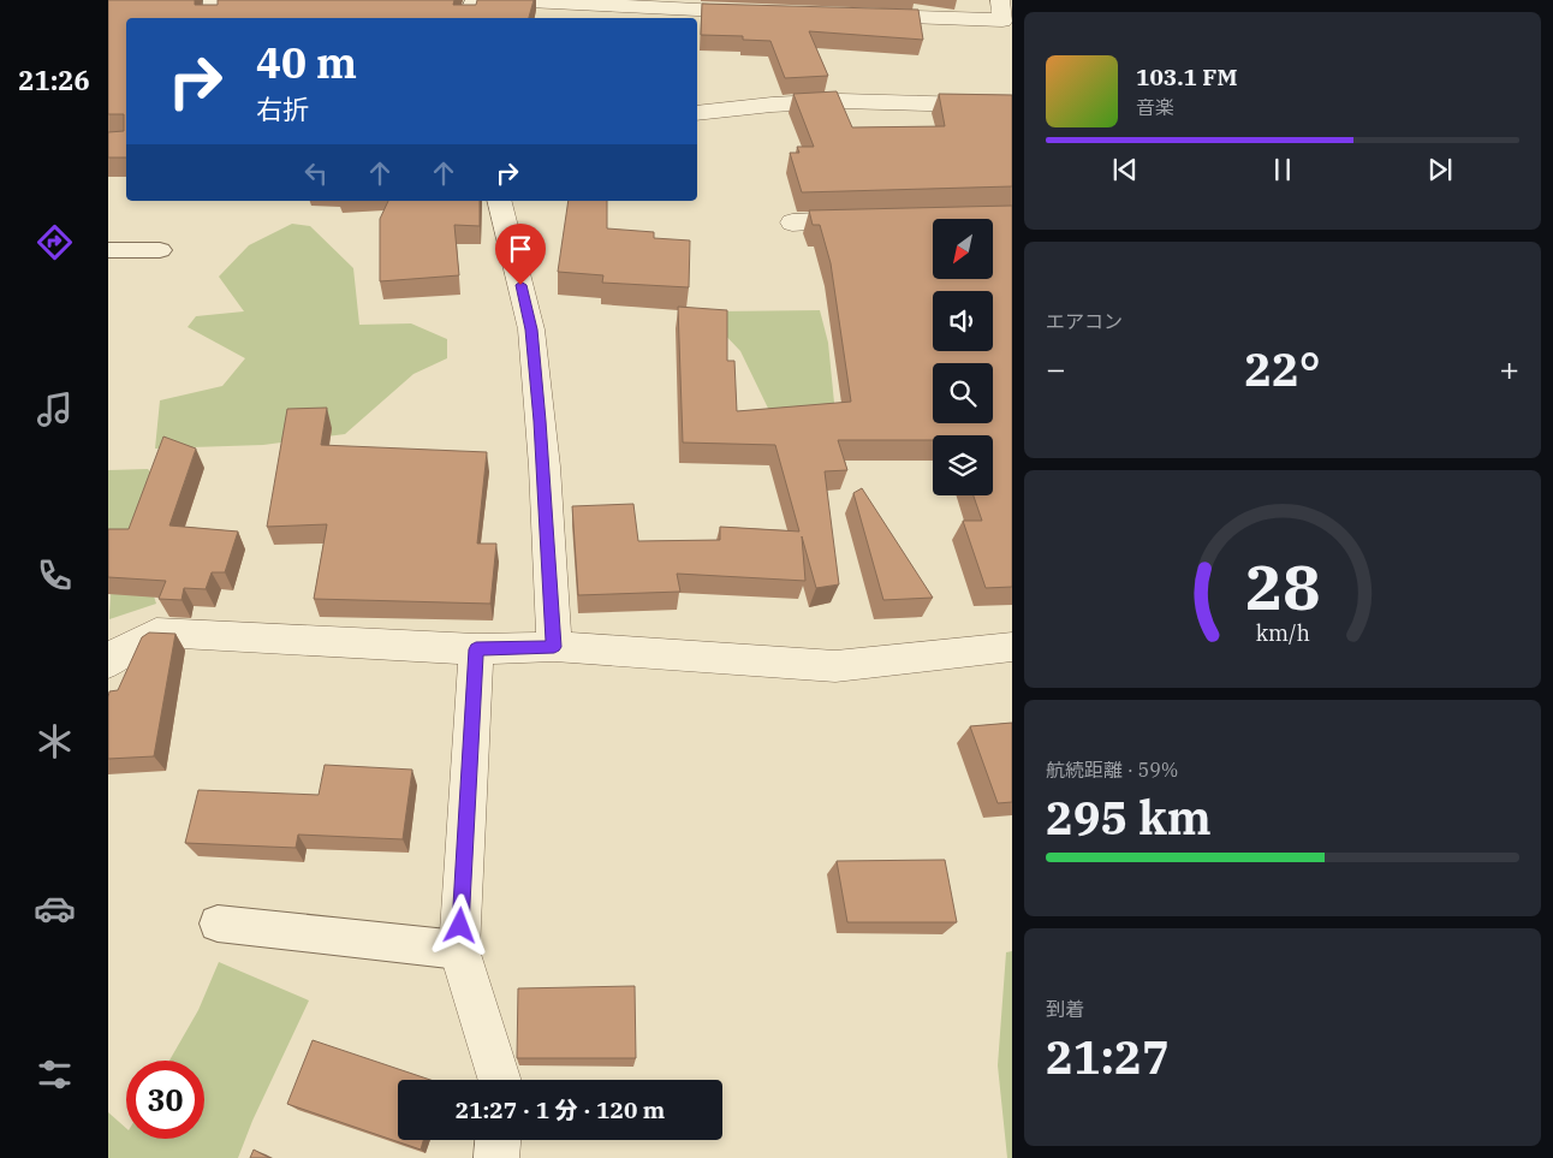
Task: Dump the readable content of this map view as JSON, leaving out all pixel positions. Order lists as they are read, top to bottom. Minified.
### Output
{"north":"bottom left","page":{"tabs":"21:26","turn":["40 m","右折"],"song":["103.1 FM","音楽"],"tile":["エアコン",["航続距離 · 59%","295 km"],["到着","21:27"]],"heat":["−","22°","+"],"limit":"30","trip":"21:27 · 1 分 · 120 m","gauge":["28","km/h"]}}
